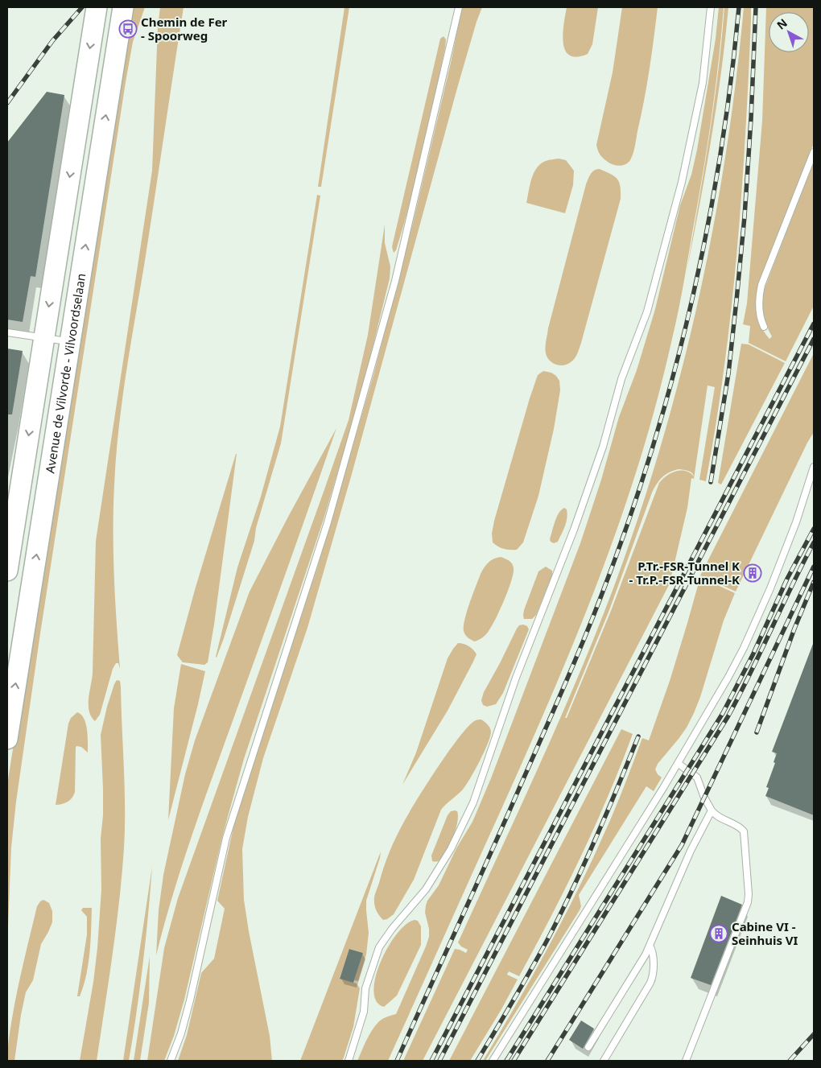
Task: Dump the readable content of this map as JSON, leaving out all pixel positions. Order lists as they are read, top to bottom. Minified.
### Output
{"streets":{"main road":["Avenue de Vilvorde - Vilvoordselaan"]},"places":{"bus stop":["Chemin de Fer - Spoorweg"],"building":["P.Tr.-FSR-Tunnel K - Tr.P.-FSR-Tunnel-K","Cabine VI - Seinhuis VI"]},"north":"top left"}
